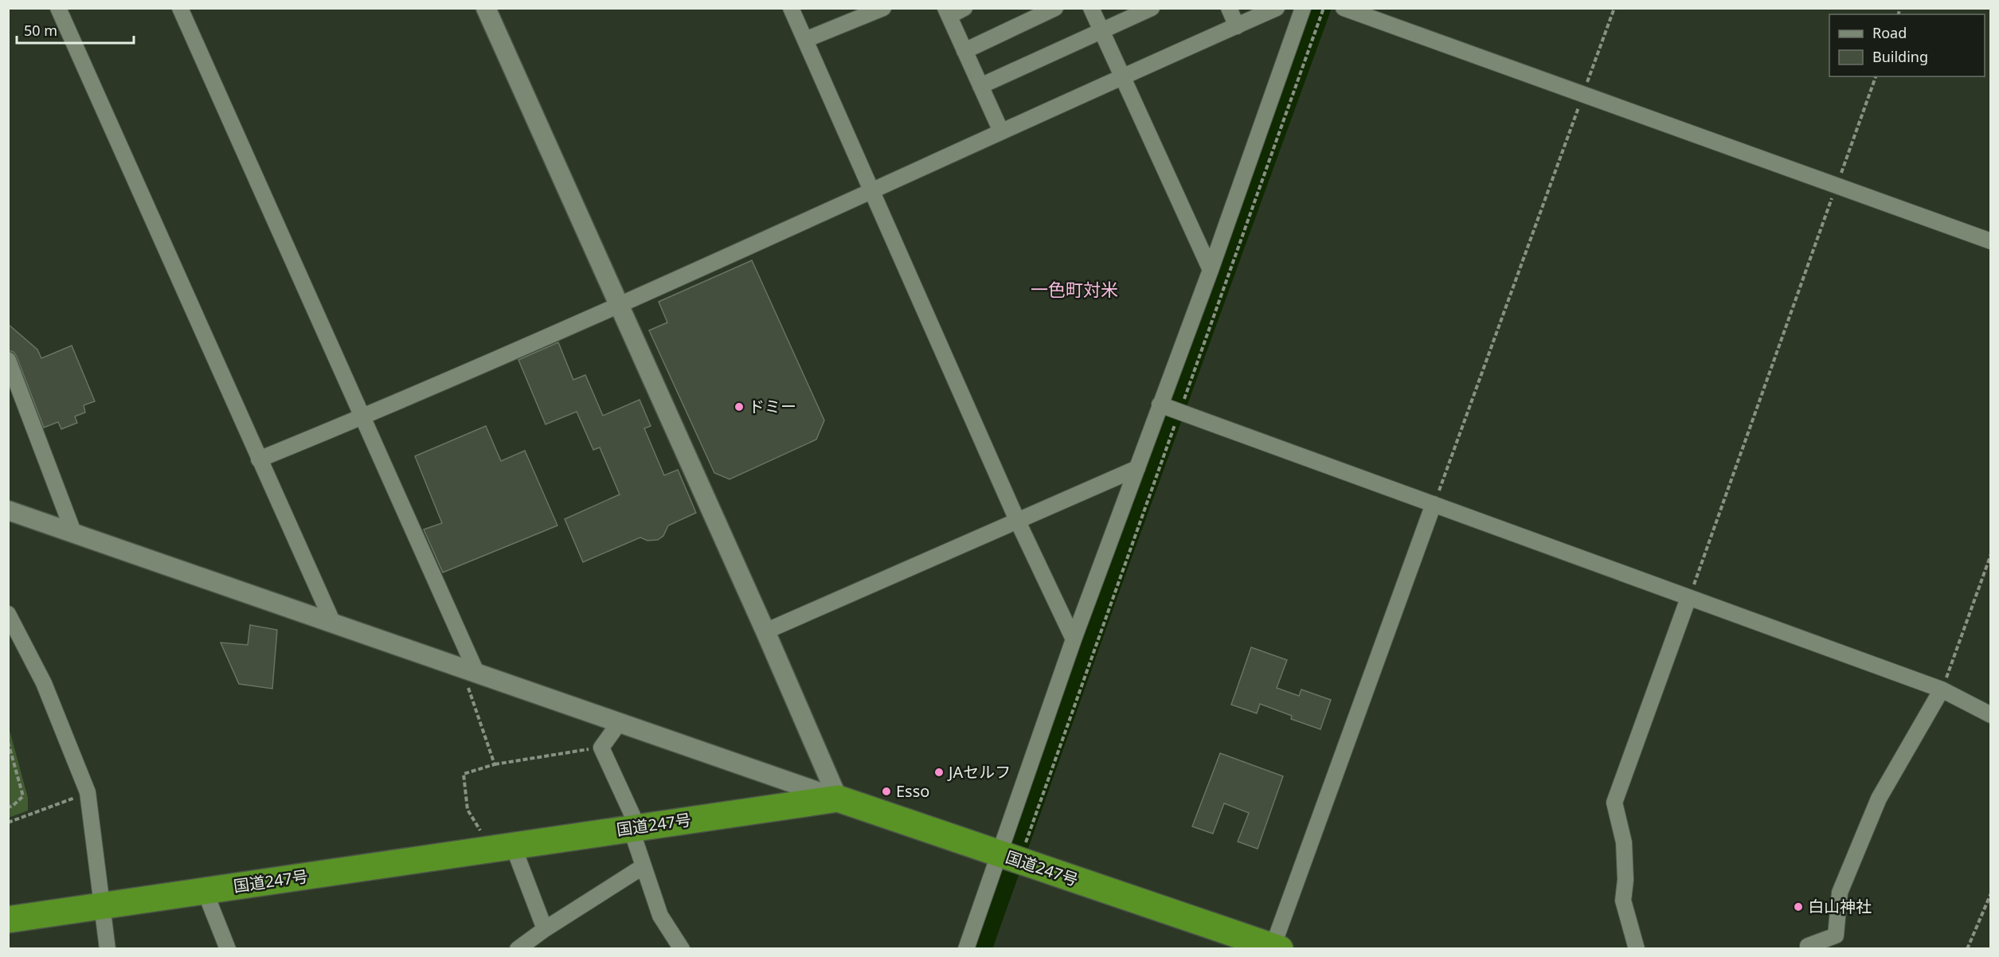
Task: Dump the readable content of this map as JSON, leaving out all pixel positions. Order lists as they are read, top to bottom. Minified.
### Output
{"streets":{"highway":["国道247号"]},"districts":["一色町対米"],"places":["ドミー","JAセルフ","Esso","白山神社"],"legend":["Road","Building"],"scale_bar":"50 m"}
